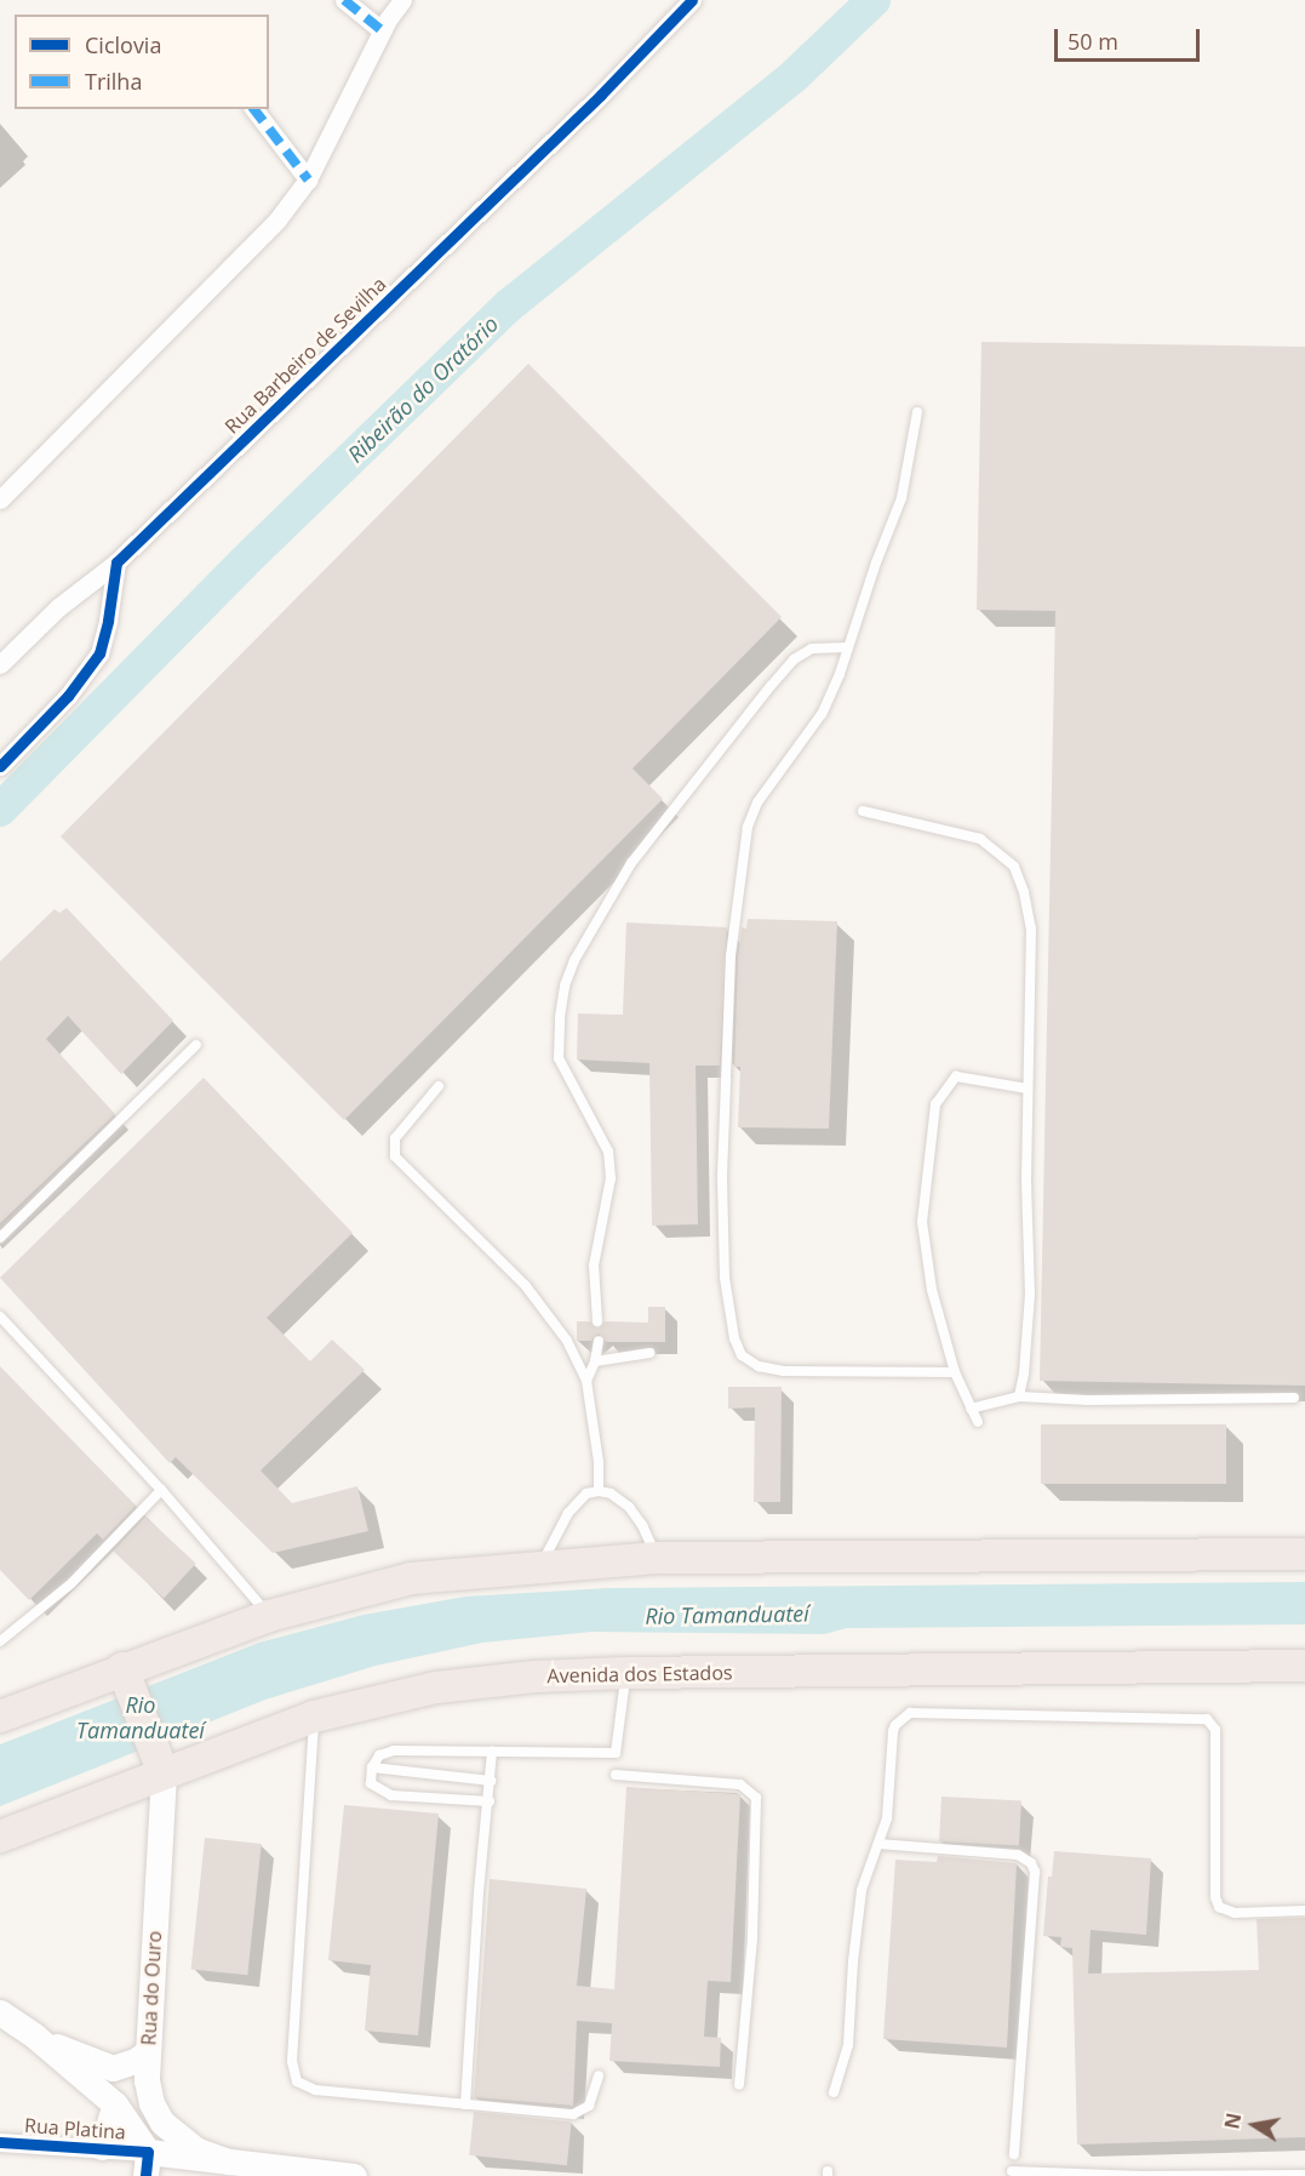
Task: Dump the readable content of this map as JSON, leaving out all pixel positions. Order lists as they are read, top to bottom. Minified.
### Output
{"streets":{"highway":["Avenida dos Estados"],"main road":["Rua do Ouro"],"street":["Rua Barbeiro de Sevilha","Rua Platina"]},"crossings":[["Avenida dos Estados","Rua do Ouro"]],"water":["Ribeirão do Oratório","Rio Tamanduateí"],"legend":["Ciclovia","Trilha"],"scale_bar":"50 m","north":"left"}
